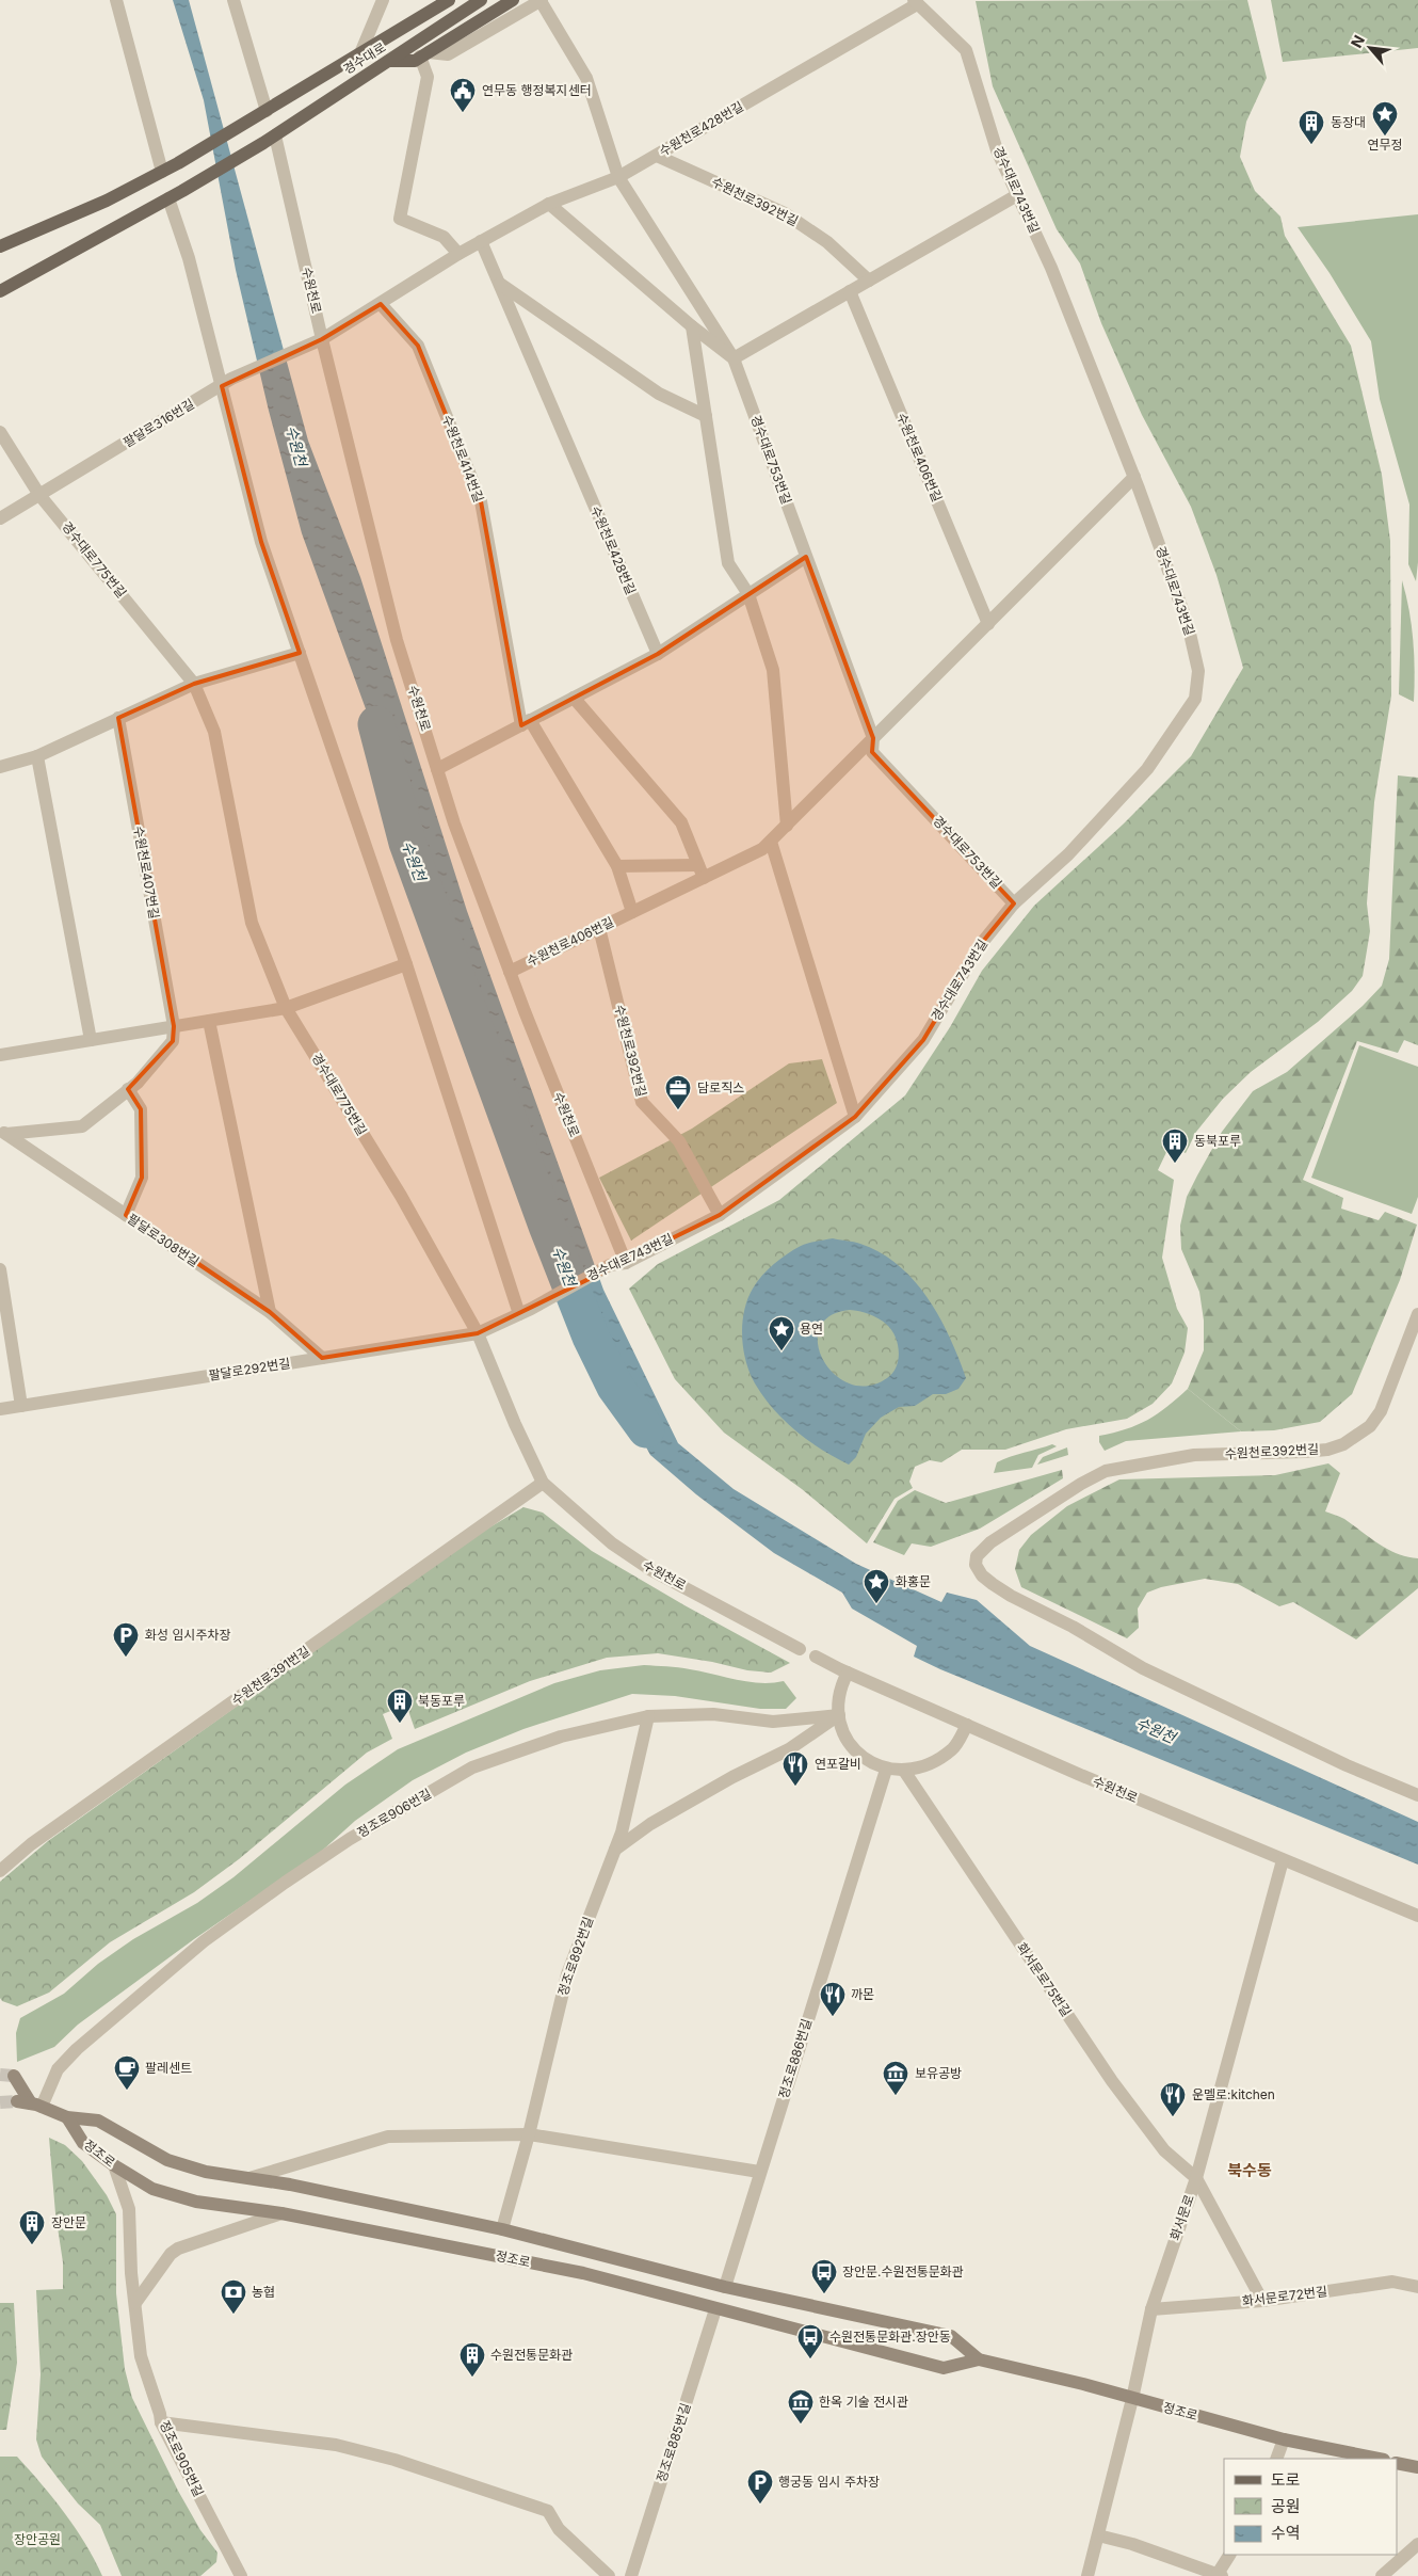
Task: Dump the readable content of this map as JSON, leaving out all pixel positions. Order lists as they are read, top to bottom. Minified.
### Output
{"streets":{"main road":["경수대로"],"street":["수원천로428번길","경수대로743번길","수원천로392번길","수원천로","팔달로316번길","수원천로406번길","수원천로414번길","경수대로753번길","경수대로775번길","수원천로407번길","팔달로308번길","팔달로292번길","수원천로391번길","정조로906번길","정조로892번길","화서문로75번길","정조로886번길","정조로","화서문로","화서문로72번길","정조로885번길","정조로905번길"]},"crossings":[["경수대로","수원천로"],["수원천로428번길","경수대로743번길"],["수원천로428번길","수원천로392번길"],["수원천로428번길","수원천로"],["수원천로428번길","팔달로316번길"],["수원천로428번길","수원천로414번길"],["수원천로428번길","경수대로753번길"],["경수대로743번길","수원천로392번길"],["경수대로743번길","수원천로"],["경수대로743번길","수원천로406번길"],["경수대로743번길","경수대로753번길"],["경수대로743번길","경수대로775번길"],["경수대로743번길","팔달로292번길"],["수원천로392번길","수원천로406번길"],["수원천로","팔달로316번길"],["수원천로","수원천로406번길"],["수원천로","경수대로775번길"],["수원천로","수원천로391번길"],["수원천로","화서문로"],["팔달로316번길","경수대로775번길"],["수원천로406번길","수원천로414번길"],["수원천로406번길","경수대로753번길"],["경수대로775번길","팔달로292번길"],["경수대로775번길","수원천로391번길"],["팔달로308번길","팔달로292번길"],["정조로906번길","정조로892번길"],["정조로906번길","정조로"],["정조로892번길","정조로"],["화서문로75번길","화서문로"],["정조로886번길","정조로"],["정조로","화서문로"],["정조로","정조로885번길"],["정조로","정조로905번길"],["화서문로","화서문로72번길"]],"districts":["북수동"],"water":["수원천"],"parks":["장안공원"],"places":{"public building":["연무동 행정복지센터"],"place":["연무정","용연","화홍문"],"building":["동장대","동북포루","북동포루","장안문","수원전통문화관"],"office":["담로직스"],"parking":["화성 임시주차장","행궁동 임시 주차장"],"restaurant":["연포갈비","까몬","운멜로:kitchen"],"cafe":["팔레센트"],"museum":["보유공방","한옥 기술 전시관"],"bus stop":["장안문.수원전통문화관","수원전통문화관.장안동"],"bank":["농협"]},"legend":["도로","공원","수역"],"north":"top left"}
